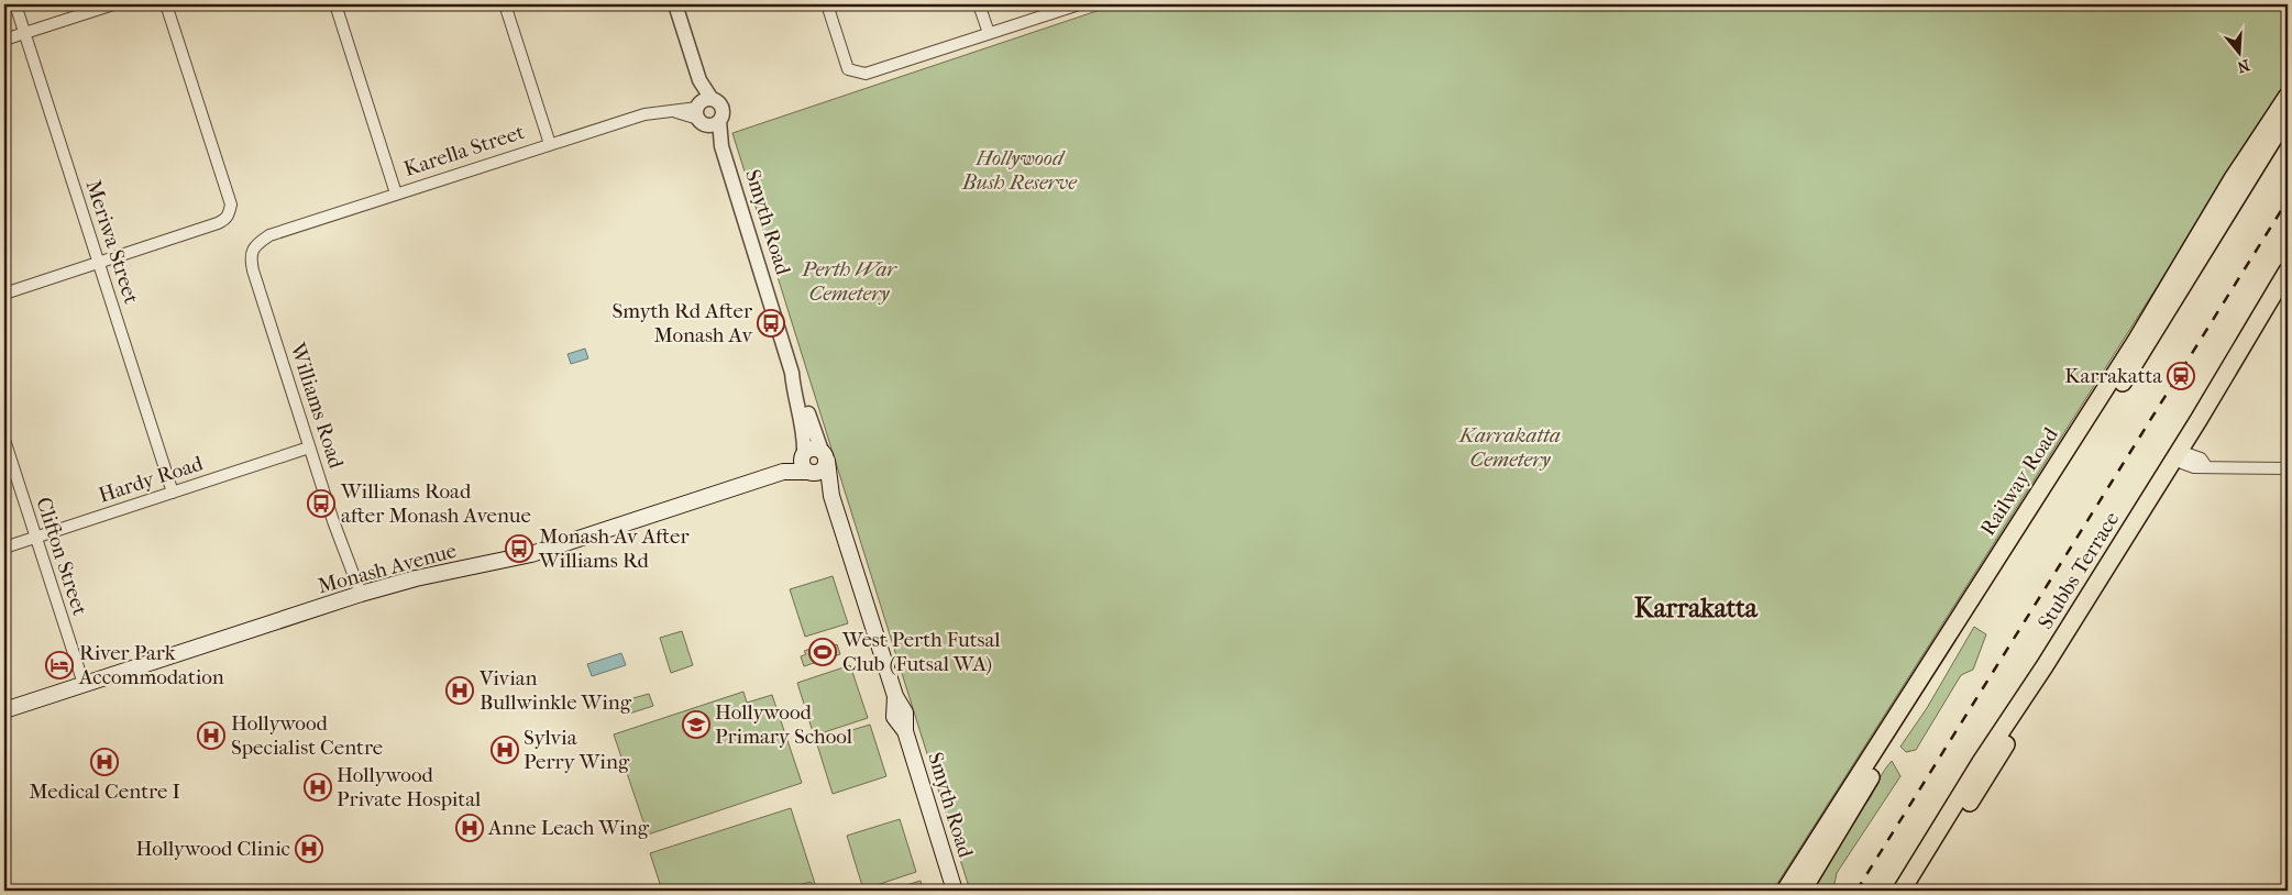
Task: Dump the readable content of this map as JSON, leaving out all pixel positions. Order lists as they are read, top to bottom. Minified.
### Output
{"streets":{"main road":["Smyth Road","Railway Road","Monash Avenue","Stubbs Terrace"],"street":["Karella Street","Meriwa Street","Williams Road","Hardy Road","Clifton Street"]},"crossings":[["Karella Street","Smyth Road"],["Karella Street","Williams Road"],["Smyth Road","Monash Avenue"],["Meriwa Street","Hardy Road"],["Williams Road","Hardy Road"],["Williams Road","Monash Avenue"],["Hardy Road","Clifton Street"],["Clifton Street","Monash Avenue"]],"districts":["Karrakatta"],"parks":["Hollywood Bush Reserve","Perth War Cemetery","Karrakatta Cemetery"],"places":{"bus stop":["Smyth Rd After Monash Av","Williams Road after Monash Avenue","Monash Av After Williams Rd"],"station":["Karrakatta"],"sports":["West Perth Futsal Club (Futsal WA)"],"hotel":["River Park Accommodation"],"hospital":["Vivian Bullwinkle Wing","Hollywood Specialist Centre","Sylvia Perry Wing","Medical Centre I","Hollywood Private Hospital","Anne Leach Wing","Hollywood Clinic"],"school or university":["Hollywood Primary School"]},"north":"bottom"}
